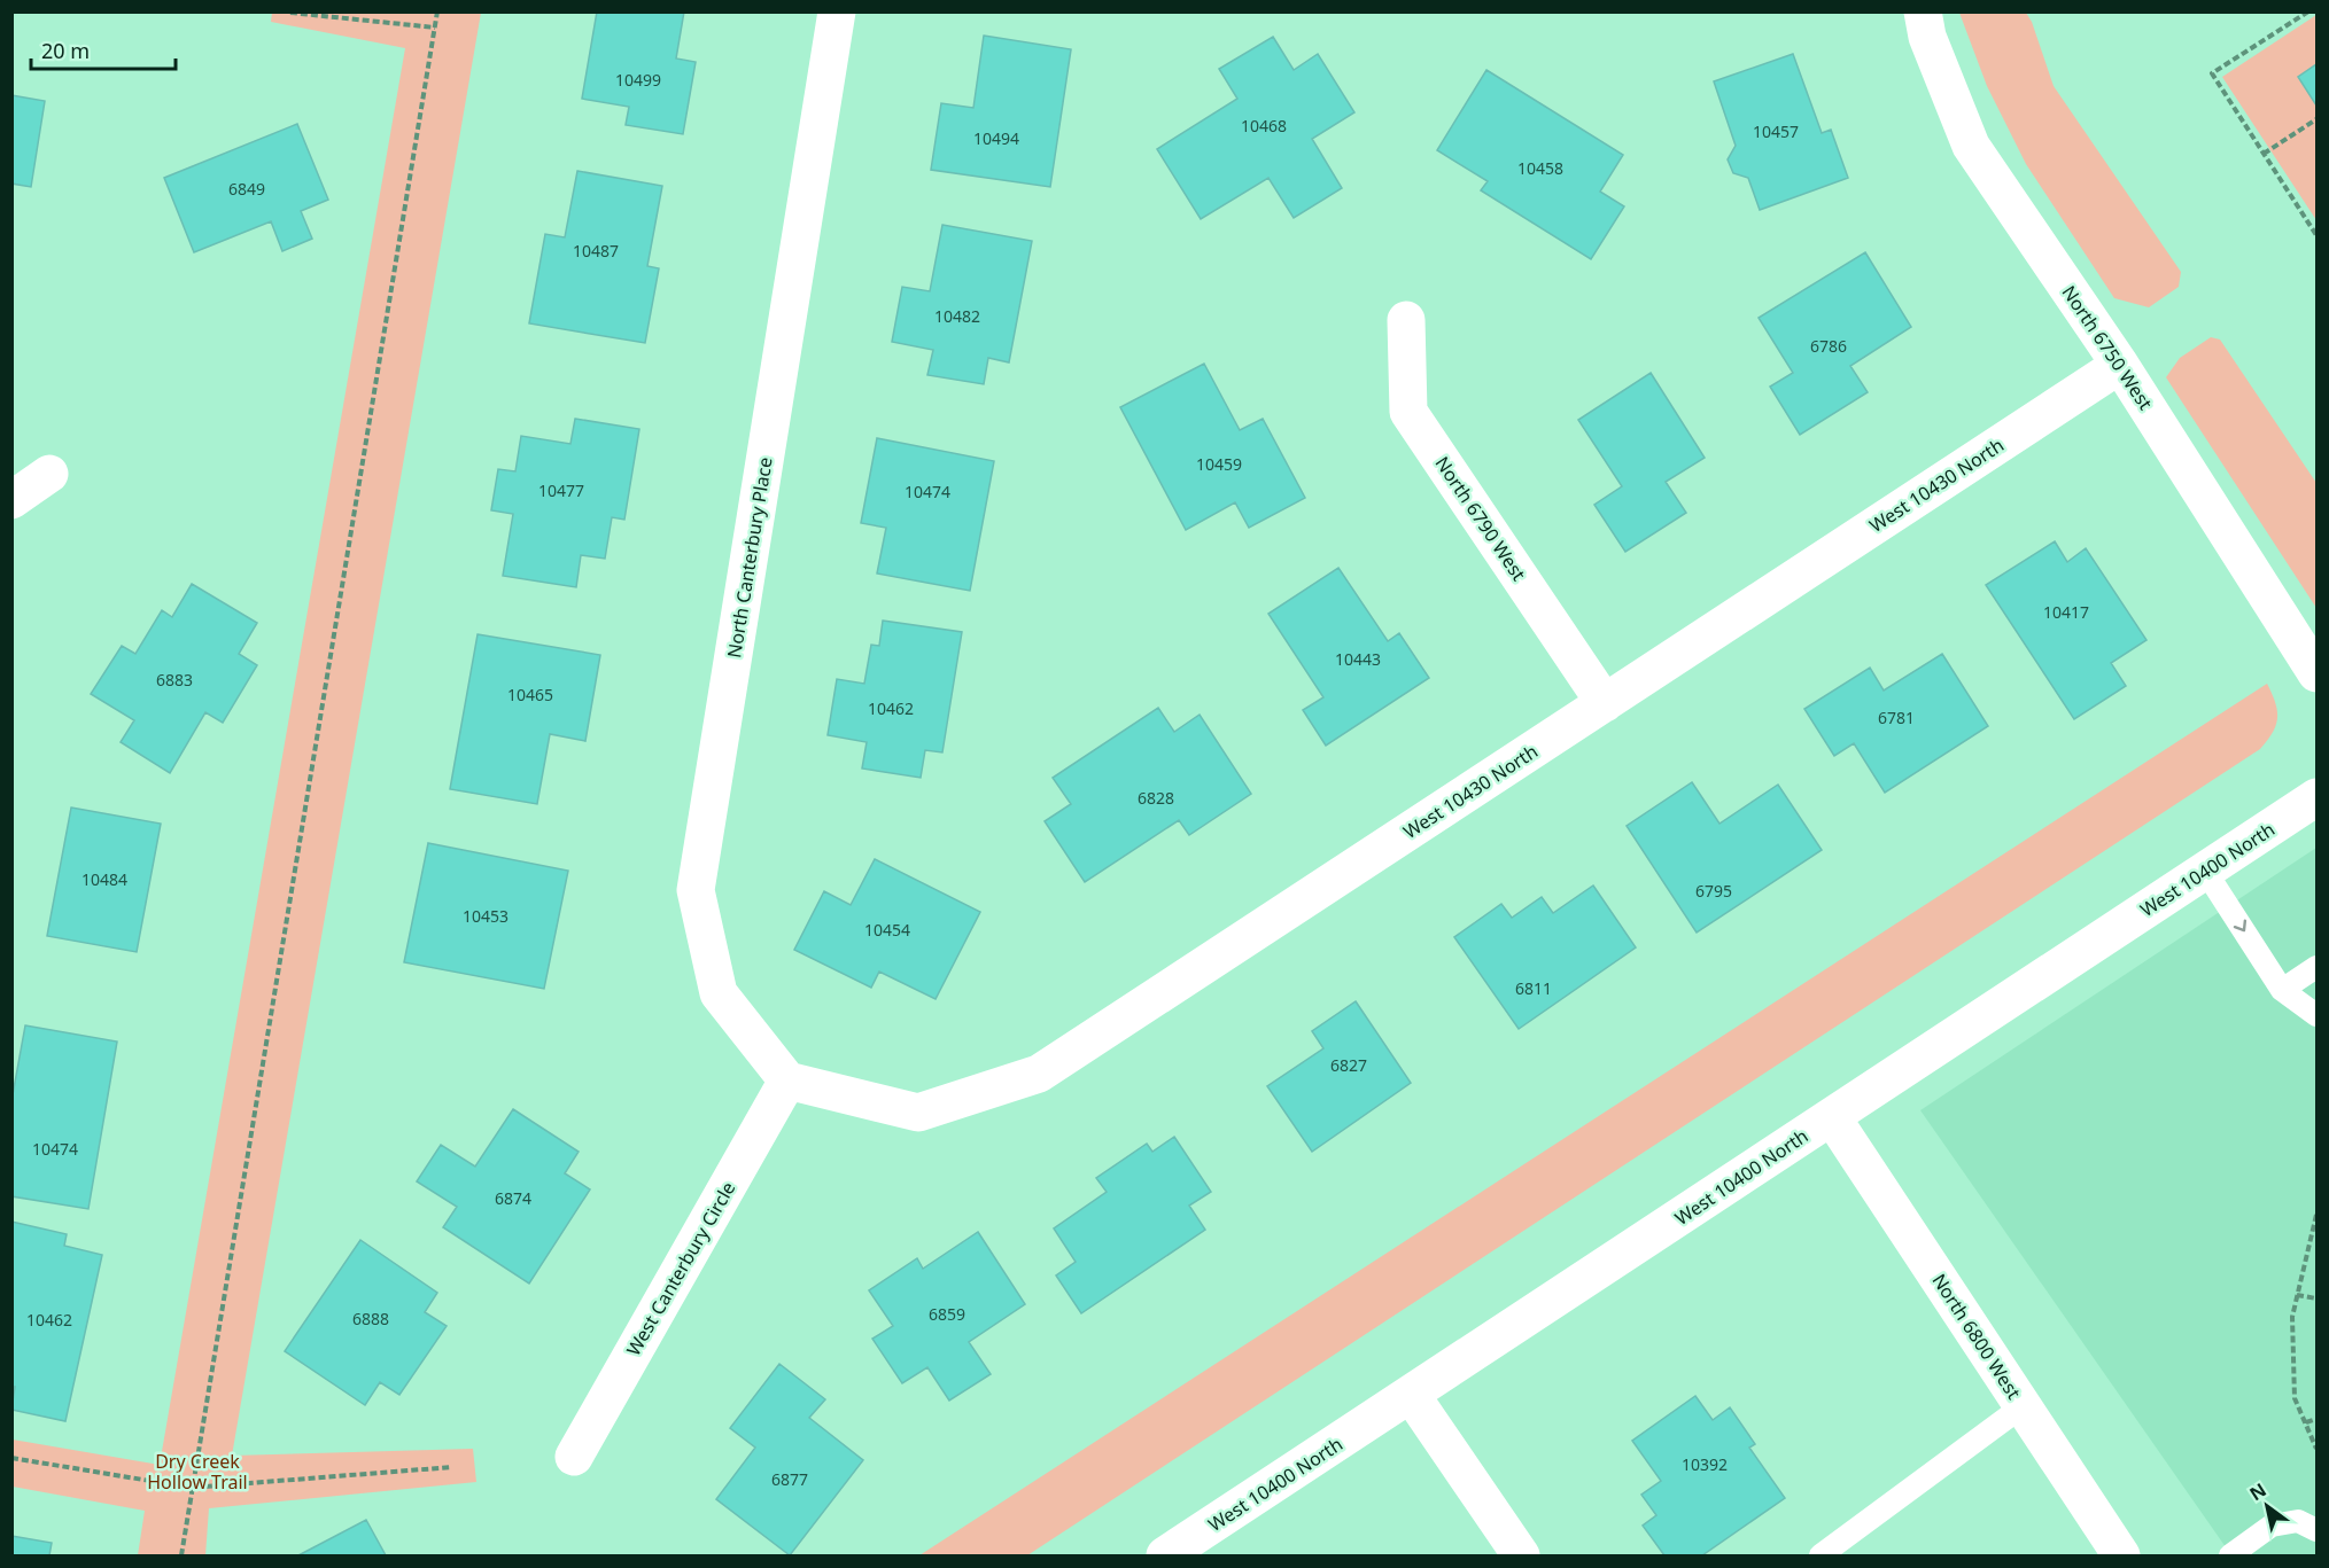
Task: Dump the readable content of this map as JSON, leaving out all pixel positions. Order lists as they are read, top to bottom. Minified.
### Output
{"streets":{"street":["North 6750 West","West 10430 North","North 6790 West","North Canterbury Place","West 10400 North","West Canterbury Circle","North 6800 West"]},"crossings":[["North 6750 West","West 10430 North"],["West 10430 North","North 6790 West"],["West 10430 North","North Canterbury Place"],["West 10430 North","West Canterbury Circle"],["North Canterbury Place","West Canterbury Circle"],["West 10400 North","North 6800 West"]],"parks":["Dry Creek Hollow Trail"],"house_numbers":["10499","10468","10457","10494","10458","6849","10487","10482","6786","10459","10477","10474","10417","10443","6883","10465","10462","6781","6828","10484","6795","10453","10454","6811","6827","10474","6874","6859","6888","10462","10392","6877"],"scale_bar":"20 m","north":"top left"}
